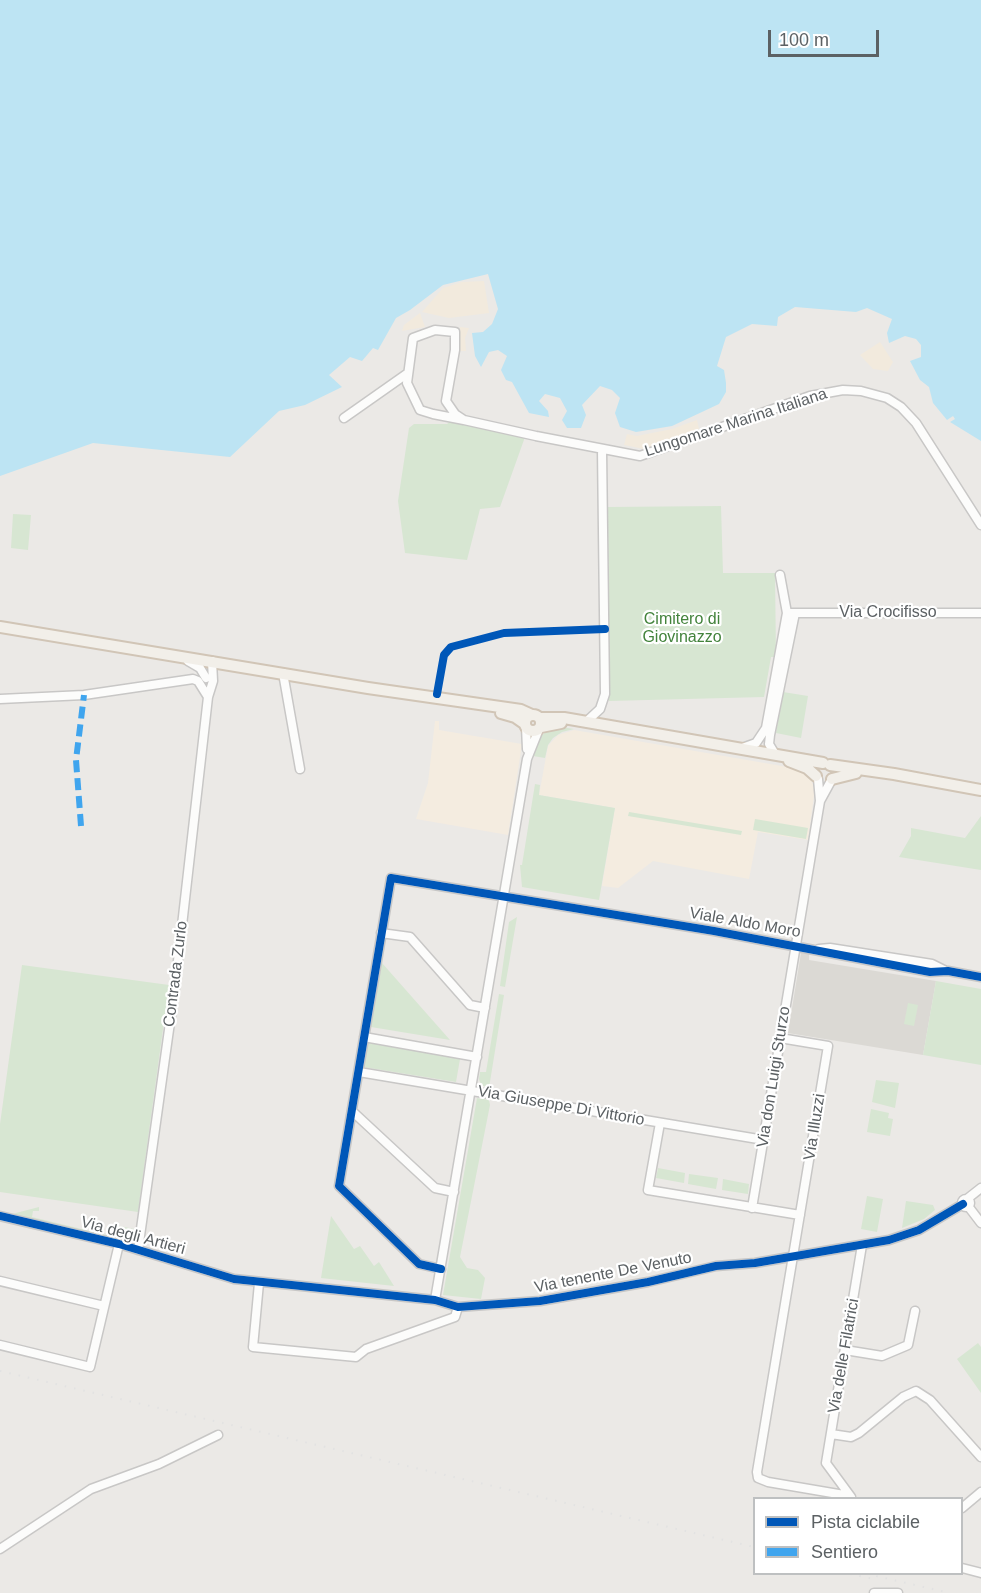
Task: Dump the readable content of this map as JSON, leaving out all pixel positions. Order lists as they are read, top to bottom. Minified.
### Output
{"streets":{"street":["Lungomare Marina Italiana","Via Crocifisso","Viale Aldo Moro","Contrada Zurlo","Via don Luigi Sturzo","Via Giuseppe Di Vittorio","Via Illuzzi","Via degli Artieri","Via tenente De Venuto","Via delle Filatrici"]},"crossings":[["Viale Aldo Moro","Via don Luigi Sturzo"],["Contrada Zurlo","Via degli Artieri"],["Via don Luigi Sturzo","Via Giuseppe Di Vittorio"],["Via don Luigi Sturzo","Via Illuzzi"],["Via Illuzzi","Via tenente De Venuto"],["Via Illuzzi","Via delle Filatrici"],["Via degli Artieri","Via tenente De Venuto"],["Via tenente De Venuto","Via delle Filatrici"]],"parks":["Cimitero di Giovinazzo"],"legend":["Pista ciclabile","Sentiero"],"scale_bar":"100 m"}
